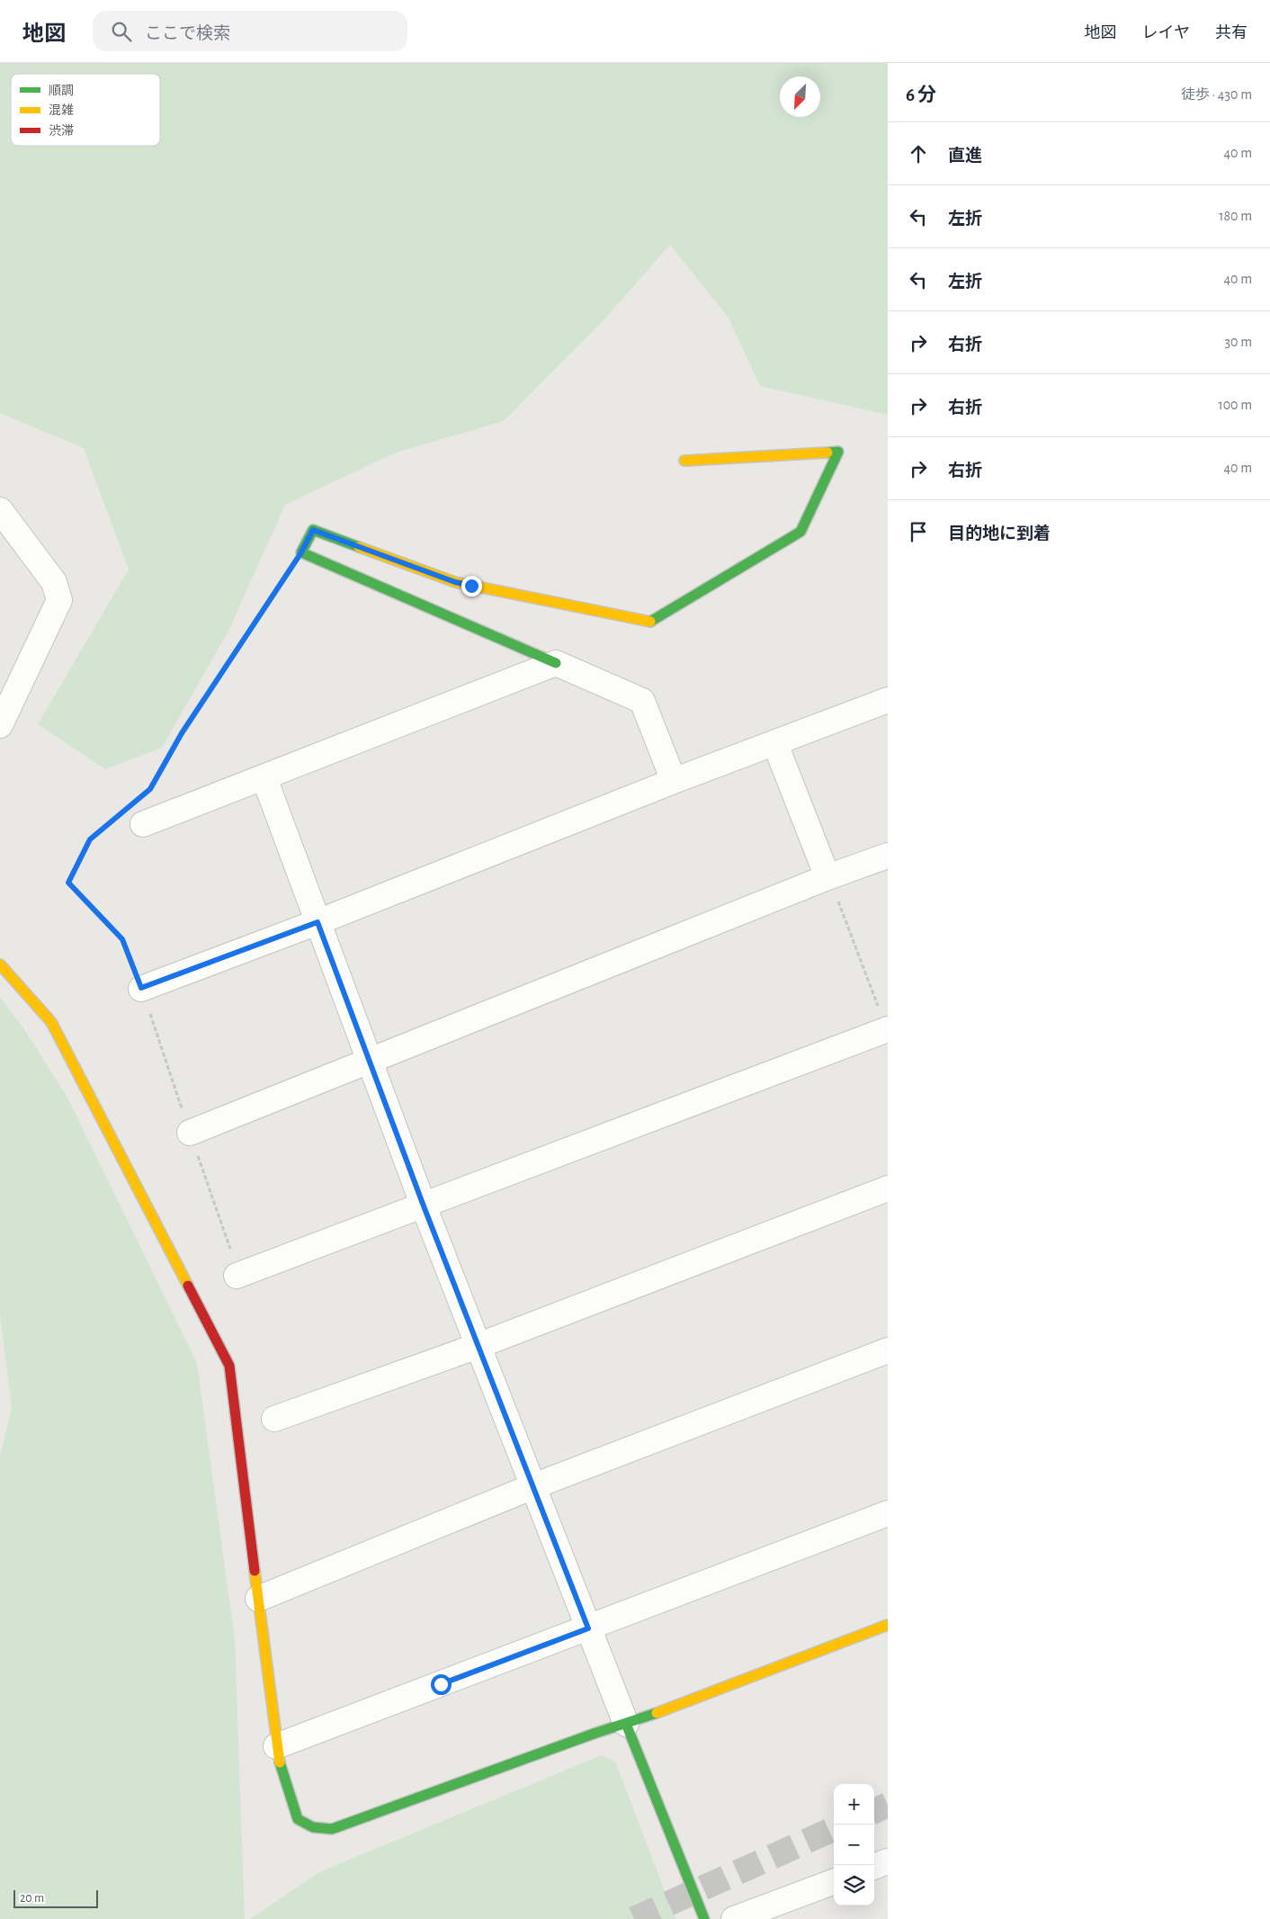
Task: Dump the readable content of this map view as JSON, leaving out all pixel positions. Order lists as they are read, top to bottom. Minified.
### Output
{"legend":["順調","混雑","渋滞"],"scale_bar":"20 m","north":"bottom left","page":{"header":"地図","search":"ここで検索","nav":["地図","レイヤ","共有"],"heading":["6 分","徒歩 · 430 m"],"list":[["直進","40 m"],["左折","180 m"],["左折","40 m"],["右折","30 m"],["右折","100 m"],["右折","40 m"],"目的地に到着"],"map_buttons":["+","−"],"scale":"20 m"}}
